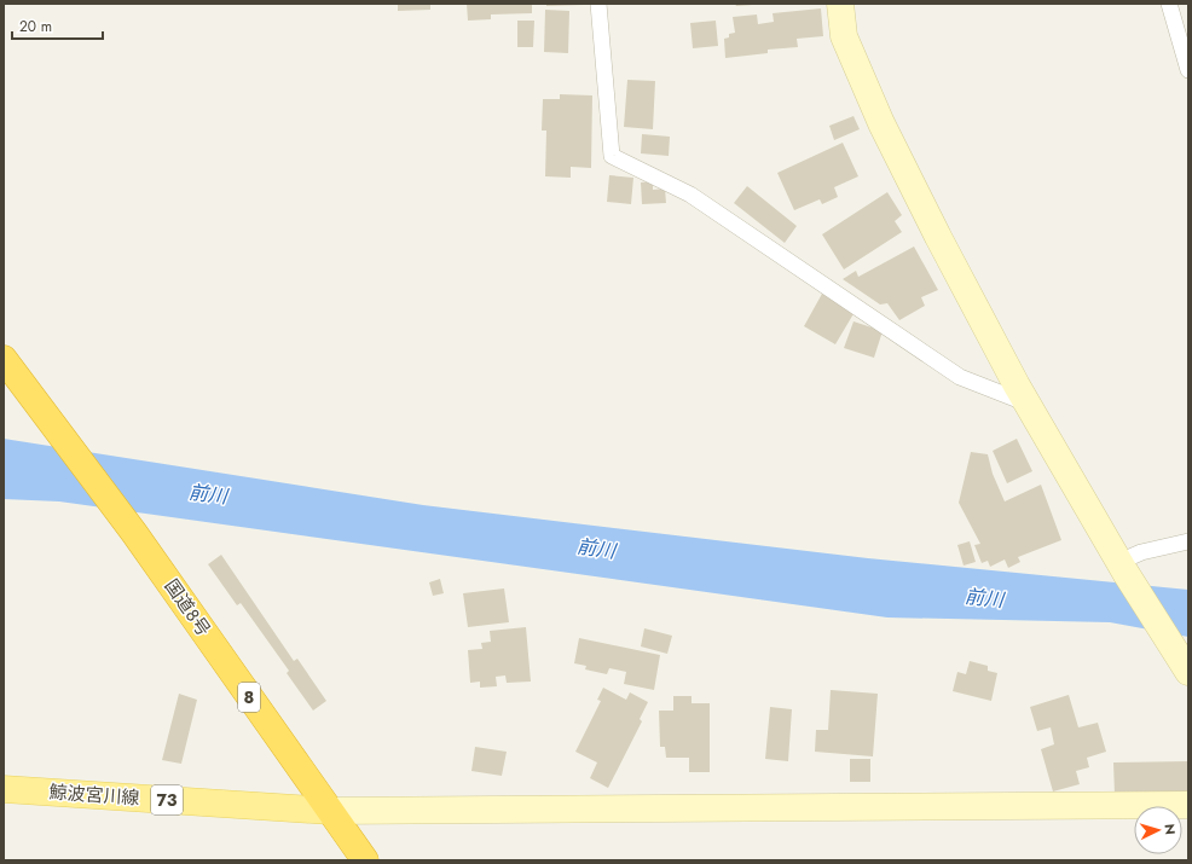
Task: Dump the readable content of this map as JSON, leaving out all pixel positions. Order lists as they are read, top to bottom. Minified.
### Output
{"streets":{"highway":["国道8号","8"],"main road":["鯨波宮川線","73"]},"crossings":[["国道8号","鯨波宮川線"]],"water":["前川"],"scale_bar":"20 m","north":"right"}
